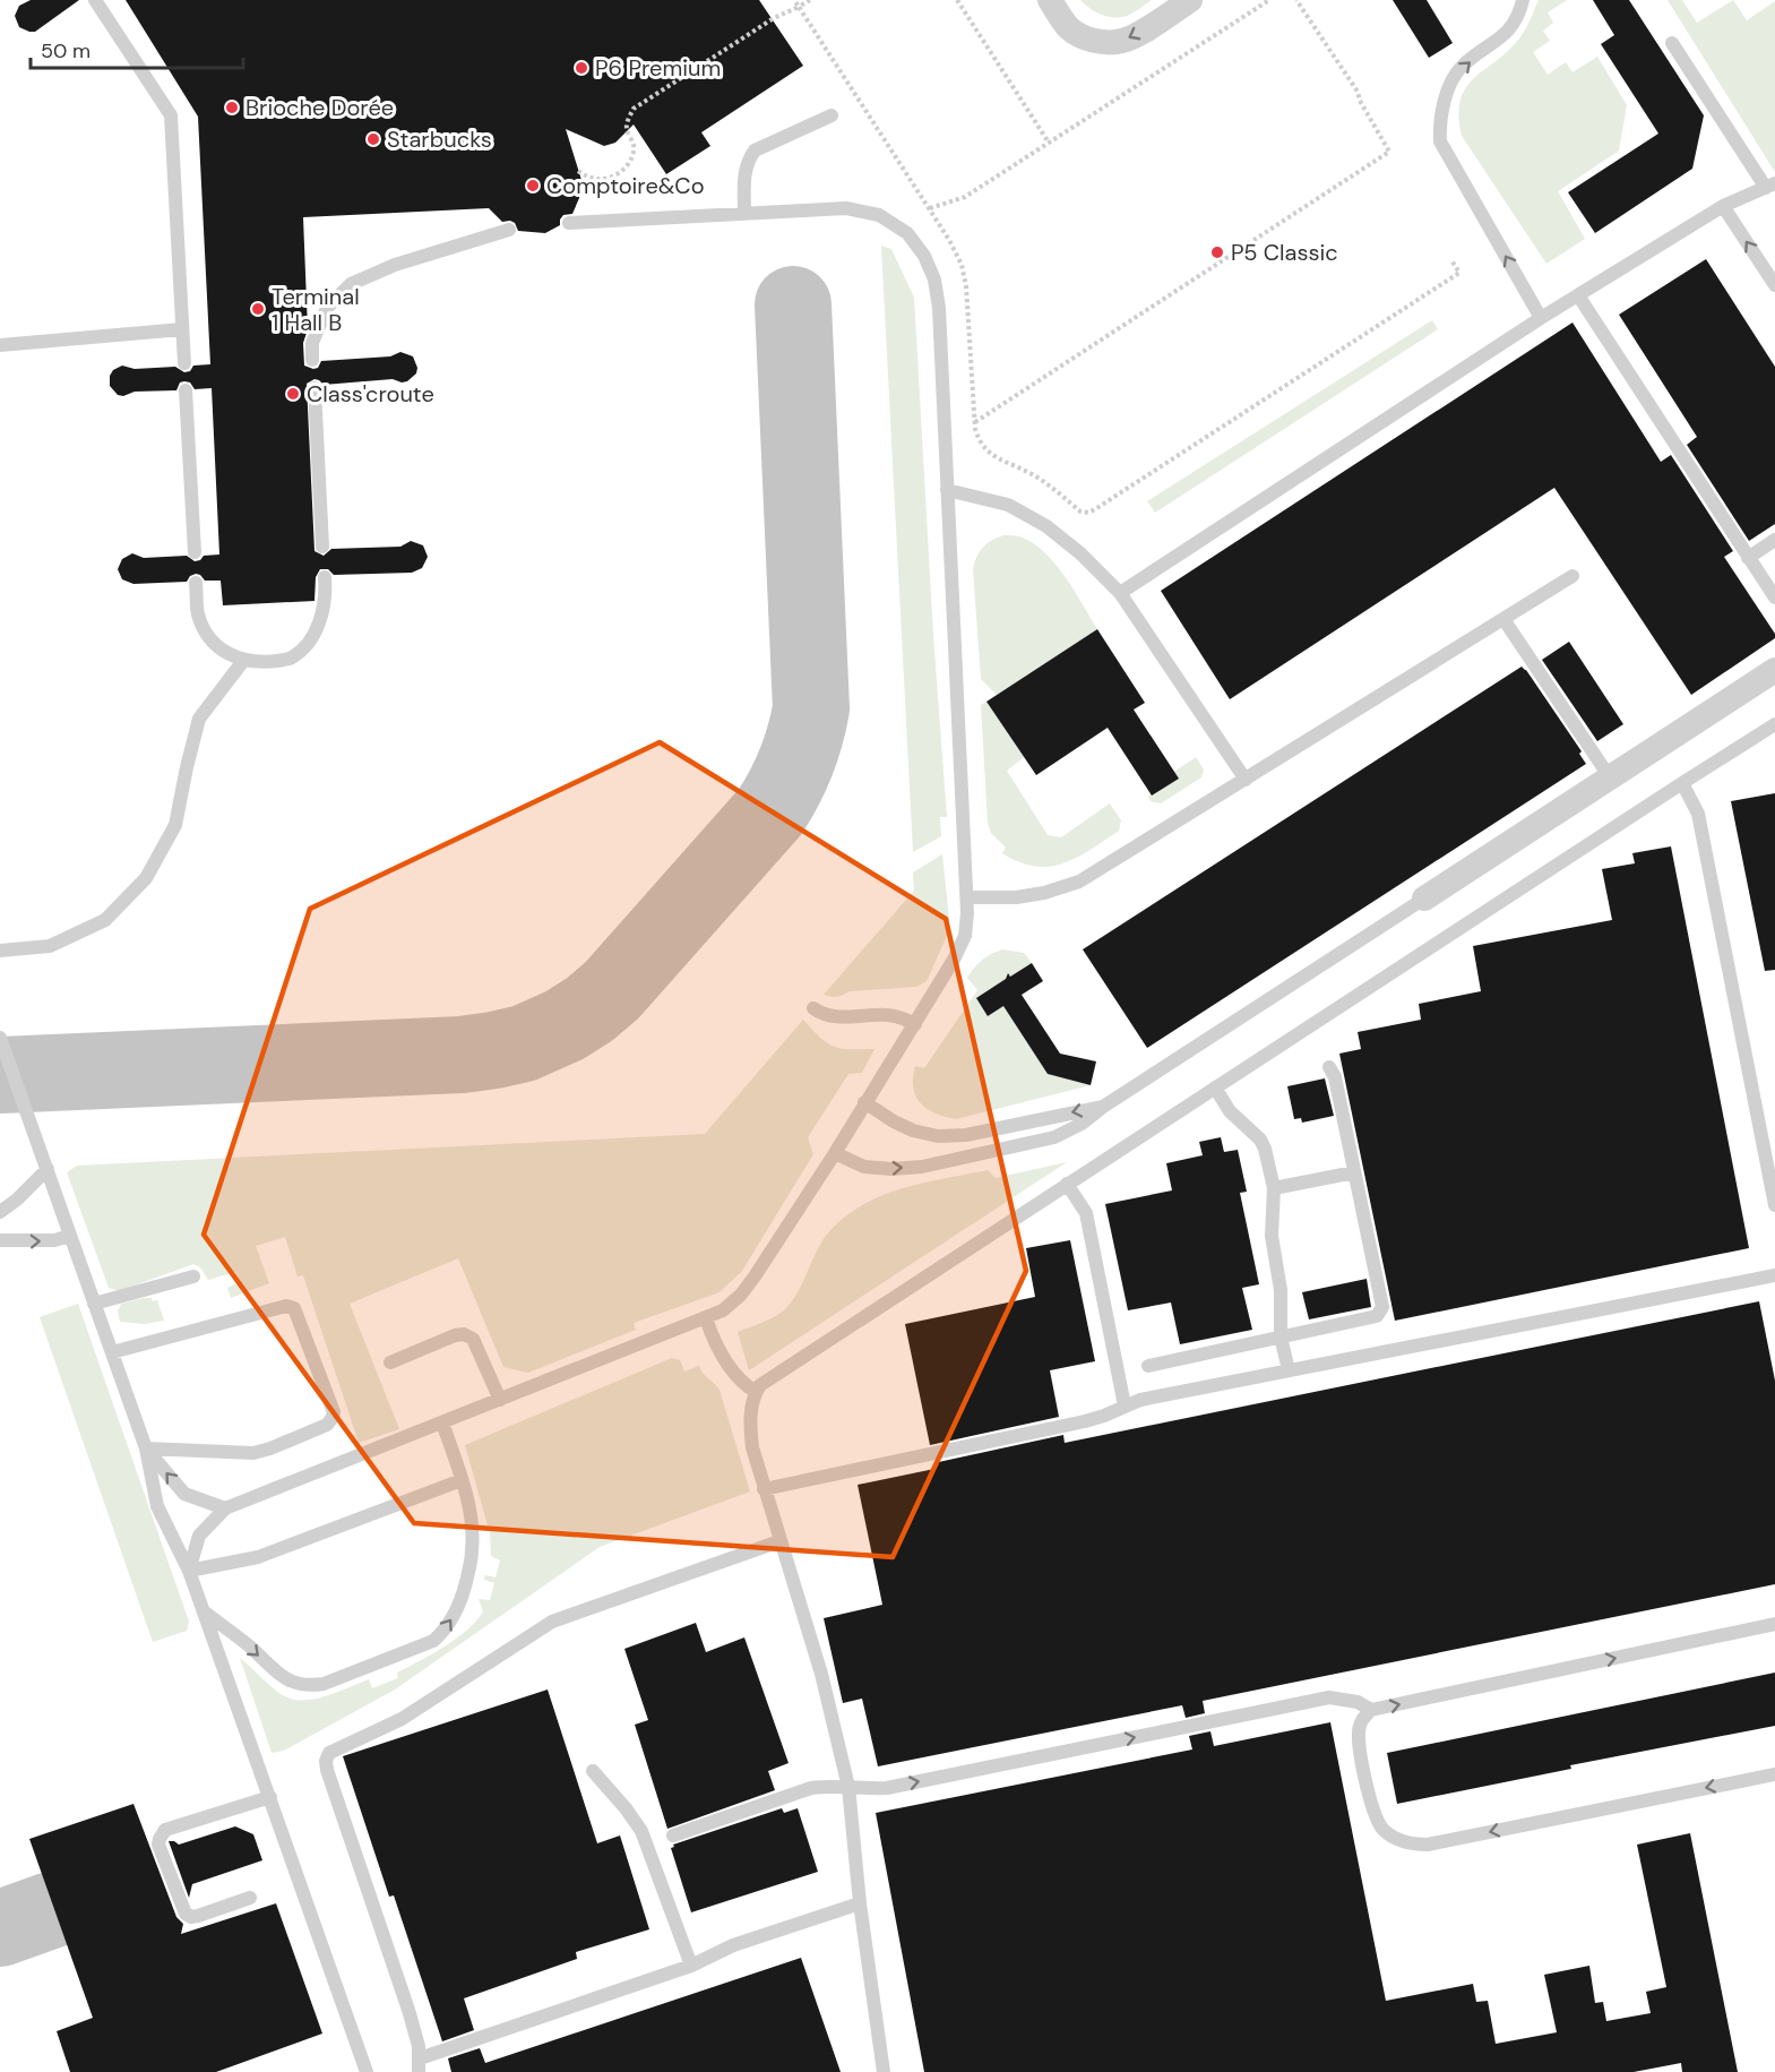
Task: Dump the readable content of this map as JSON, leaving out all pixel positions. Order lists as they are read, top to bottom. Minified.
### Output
{"places":["P6 Premium","Brioche Dorée","Starbucks","Comptoire&Co","P5 Classic","Terminal 1 Hall B","Class'croute"],"scale_bar":"50 m"}
